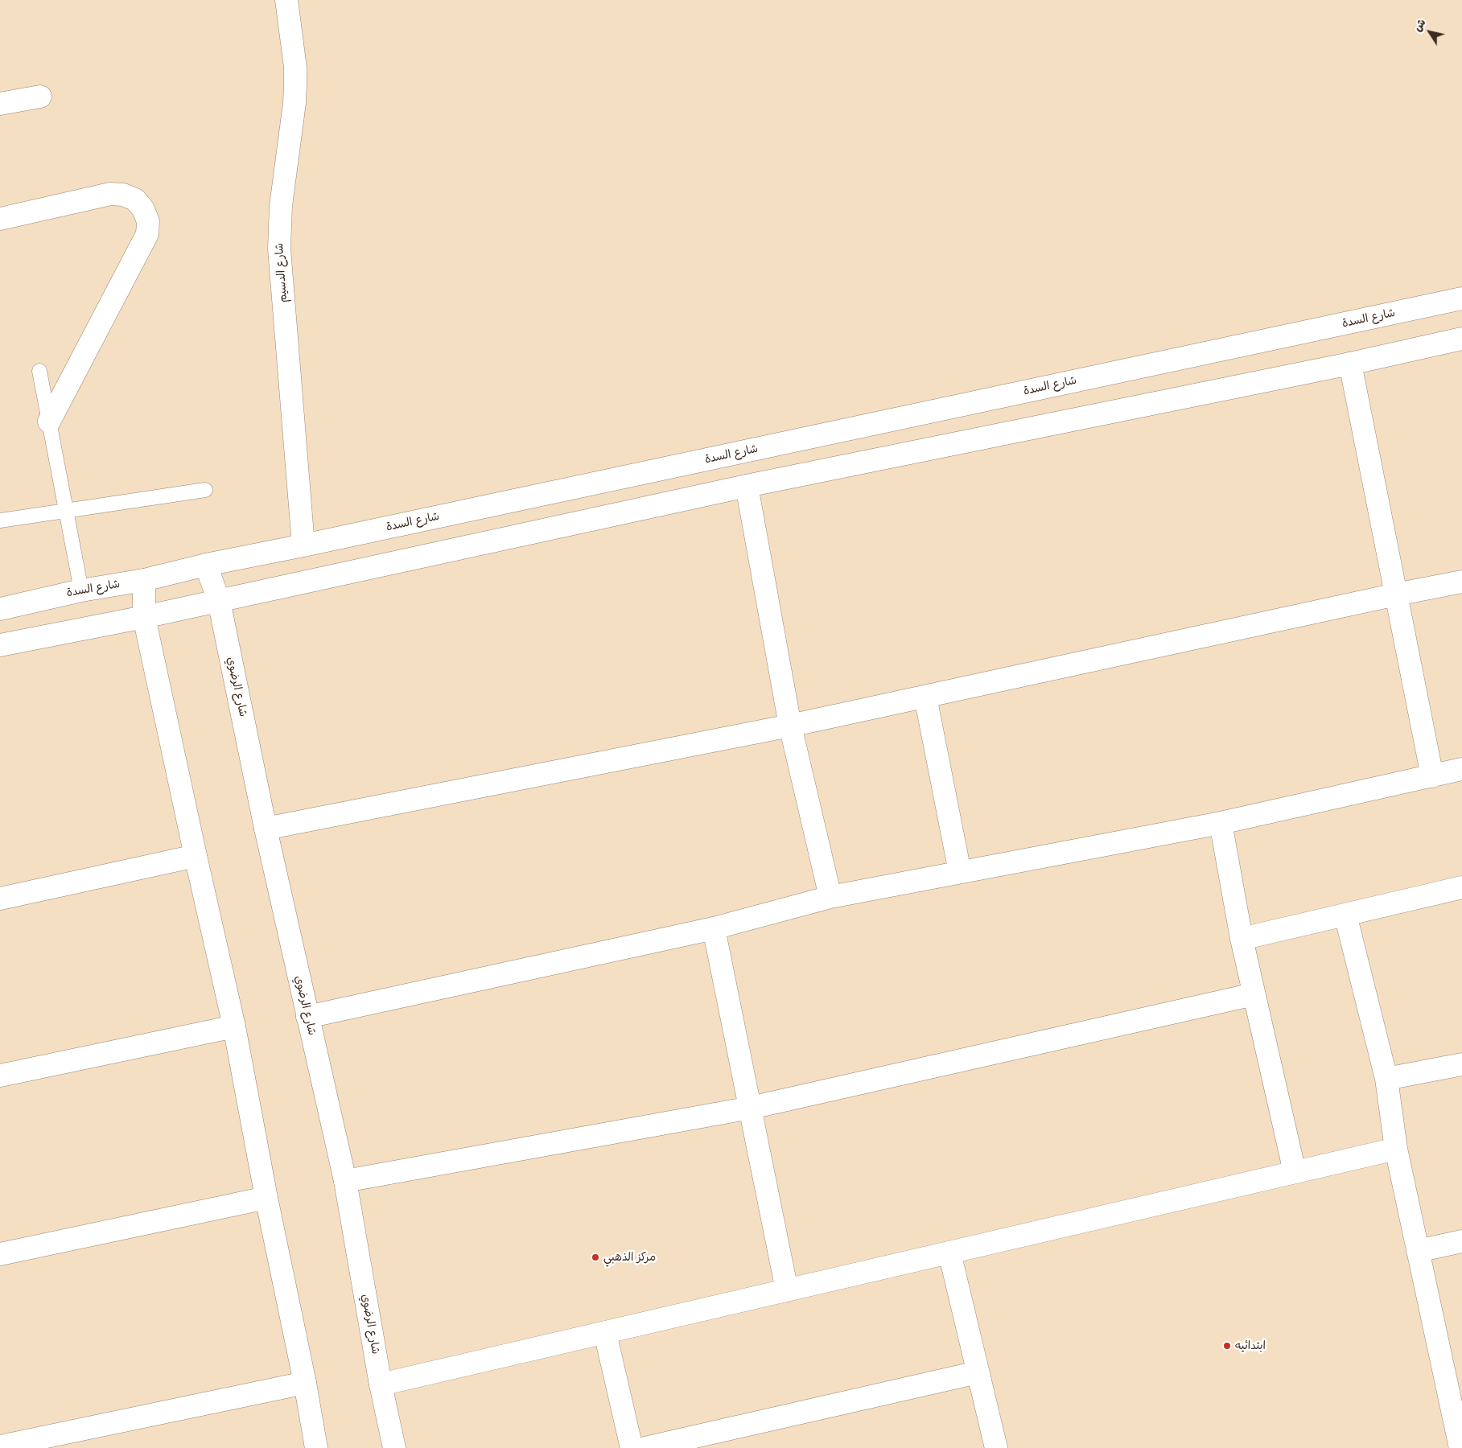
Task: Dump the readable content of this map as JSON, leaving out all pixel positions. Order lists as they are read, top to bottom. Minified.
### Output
{"streets":{"street":["شارع الدسيم","شارع السدة","شارع الرضوي"]},"crossings":[["شارع الدسيم","شارع السدة"],["شارع السدة","شارع الرضوي"]],"places":["مركز الذهبي","ابتدائيه"],"north":"top left"}
